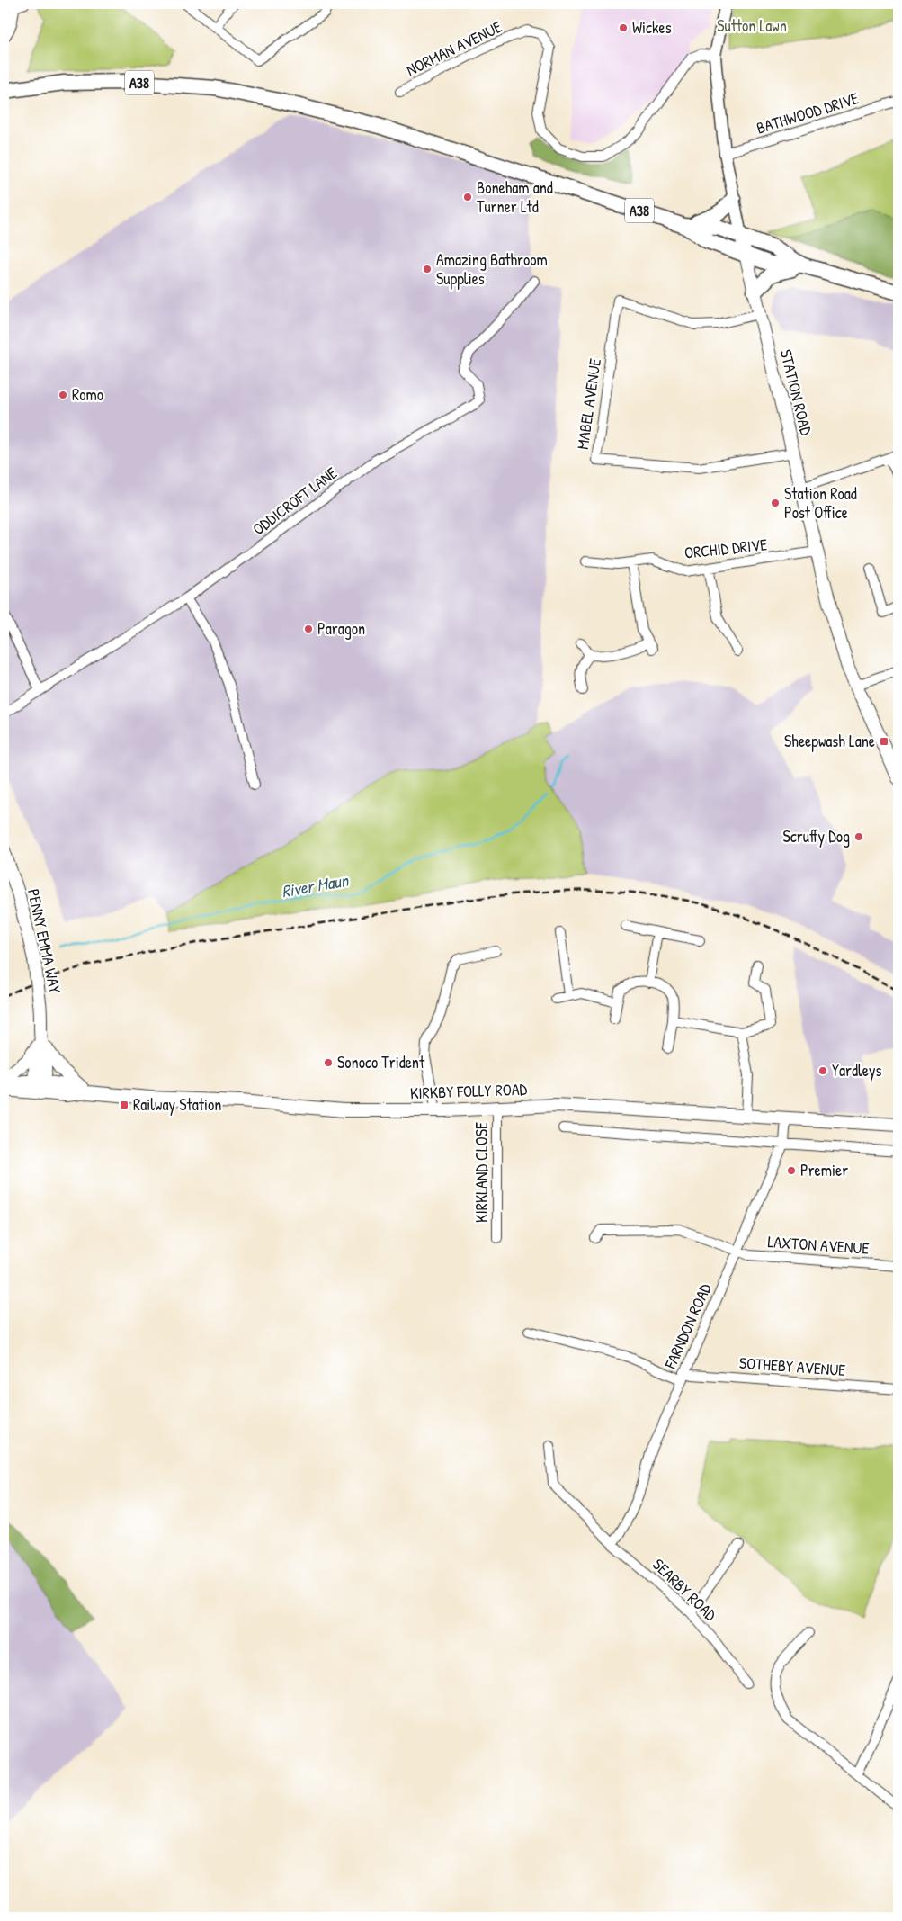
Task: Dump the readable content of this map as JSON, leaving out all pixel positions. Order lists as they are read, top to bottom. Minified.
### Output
{"streets":{"highway":["A38"],"main road":["STATION ROAD","PENNY EMMA WAY","KIRKBY FOLLY ROAD"],"street":["NORMAN AVENUE","BATHWOOD DRIVE","MABEL AVENUE","ODDICROFT LANE","ORCHID DRIVE","KIRKLAND CLOSE","LAXTON AVENUE","FARNDON ROAD","SOTHEBY AVENUE","SEARBY ROAD"]},"crossings":[["NORMAN AVENUE","STATION ROAD"],["A38","STATION ROAD"],["BATHWOOD DRIVE","STATION ROAD"],["STATION ROAD","MABEL AVENUE"],["STATION ROAD","ORCHID DRIVE"],["PENNY EMMA WAY","KIRKBY FOLLY ROAD"],["KIRKBY FOLLY ROAD","KIRKLAND CLOSE"],["KIRKBY FOLLY ROAD","FARNDON ROAD"],["LAXTON AVENUE","FARNDON ROAD"],["FARNDON ROAD","SOTHEBY AVENUE"],["FARNDON ROAD","SEARBY ROAD"]],"water":["River Maun"],"parks":["Sutton Lawn"],"places":{"other":["Wickes","Boneham and Turner Ltd","Amazing Bathroom Supplies","Romo","Station Road Post Office","Paragon","Scruffy Dog","Sonoco Trident","Yardleys","Premier"],"transit":["Sheepwash Lane","Railway Station"]}}
